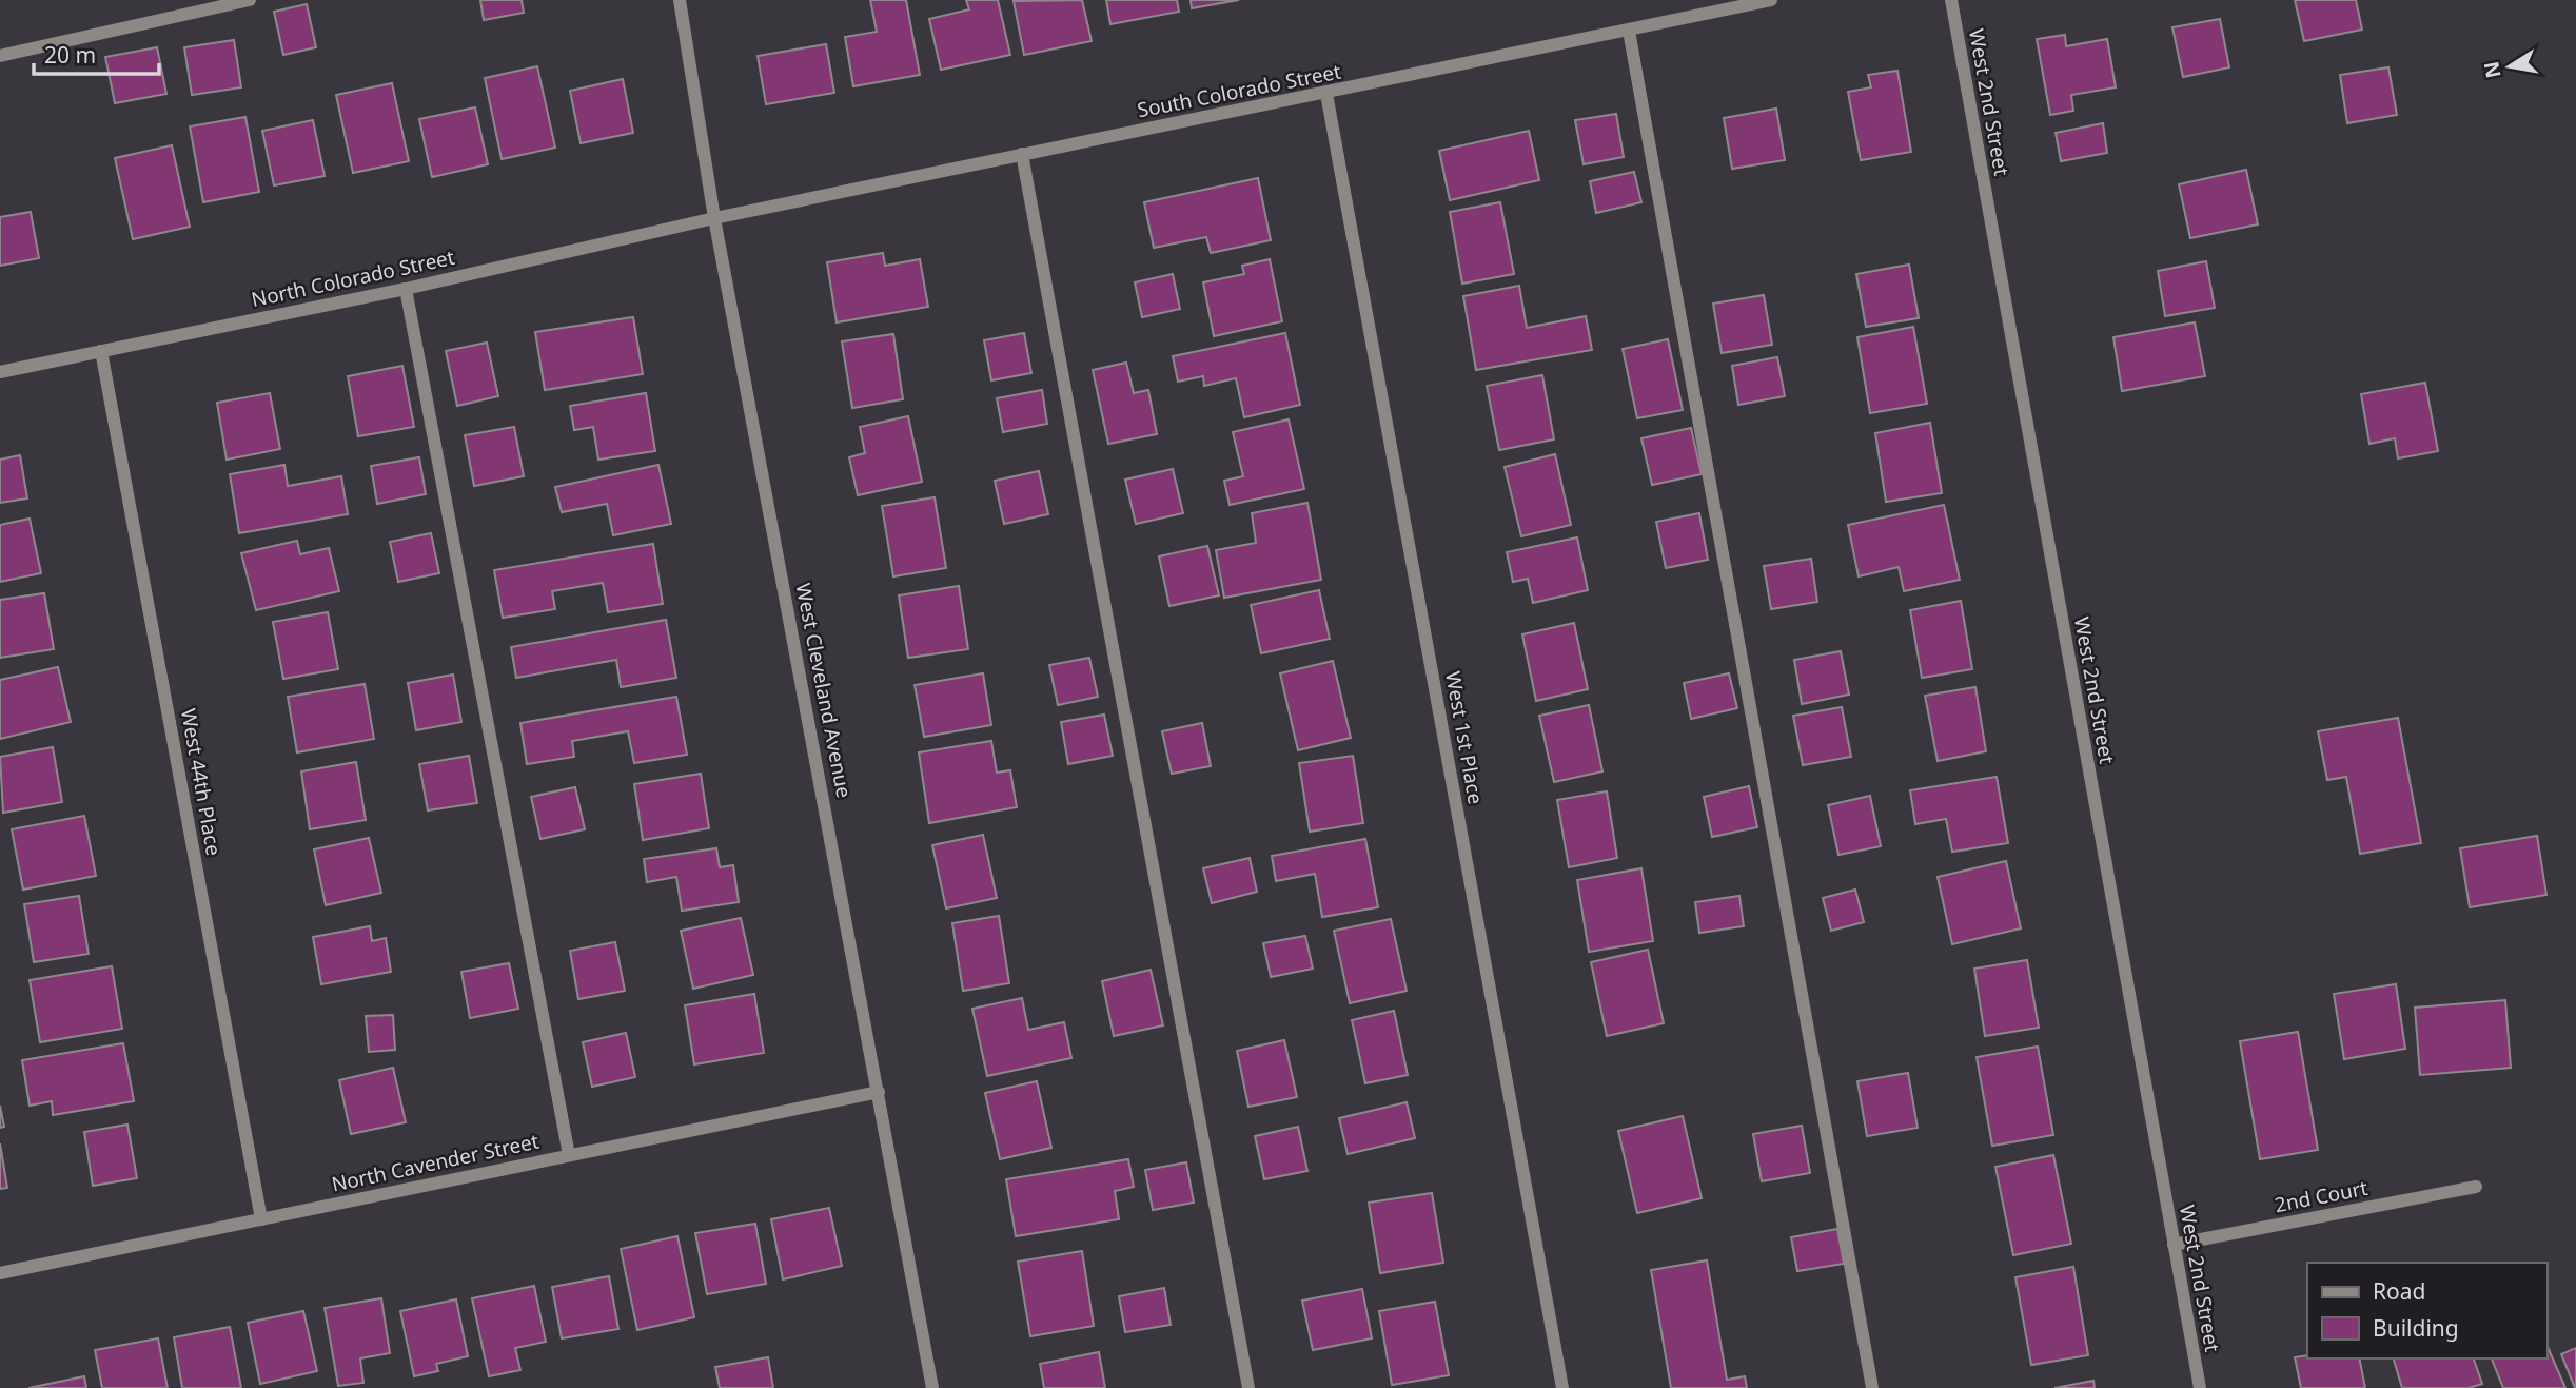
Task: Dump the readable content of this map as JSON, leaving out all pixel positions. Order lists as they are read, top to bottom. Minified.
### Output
{"streets":{"street":["South Colorado Street","West 2nd Street","North Colorado Street","West Cleveland Avenue","West 1st Place","West 44th Place","North Cavender Street","2nd Court"]},"crossings":[["South Colorado Street","North Colorado Street"],["South Colorado Street","West Cleveland Avenue"],["South Colorado Street","West 1st Place"],["West 2nd Street","2nd Court"],["North Colorado Street","West Cleveland Avenue"],["North Colorado Street","West 44th Place"],["West Cleveland Avenue","North Cavender Street"],["West 44th Place","North Cavender Street"]],"legend":["Road","Building"],"scale_bar":"20 m","north":"left"}
